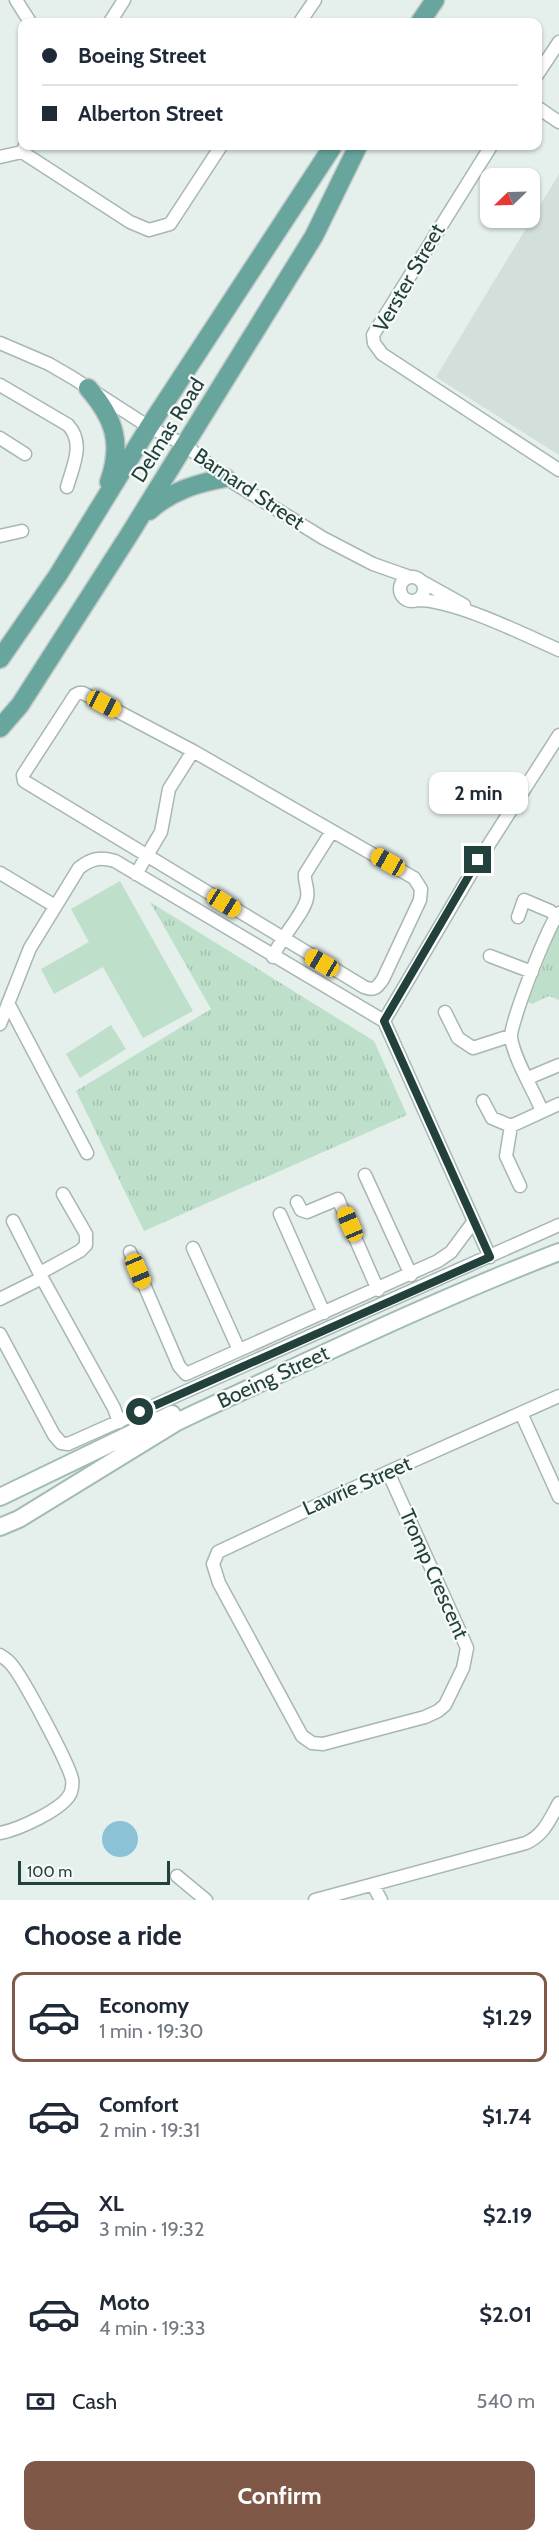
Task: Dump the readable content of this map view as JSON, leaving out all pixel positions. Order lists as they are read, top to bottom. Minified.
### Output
{"streets":{"main road":["Delmas Road","Boeing Street"],"street":["Verster Street","Barnard Street","Lawrie Street","Tromp Crescent"]},"crossings":[["Delmas Road","Barnard Street"],["Lawrie Street","Tromp Crescent"]],"scale_bar":"100 m","north":"bottom left","page":{"banner":["Boeing Street","Alberton Street"],"bubble":"2 min","scale":"100 m","heading":"Choose a ride","list":[{"name":"Economy","note":"1 min · 19:30","value":"$1.29"},{"name":"Comfort","note":"2 min · 19:31","value":"$1.74"},{"name":"XL","note":"3 min · 19:32","value":"$2.19"},{"name":"Moto","note":"4 min · 19:33","value":"$2.01"}],"pay":["Cash","540 m"],"buttons":"Confirm"}}
